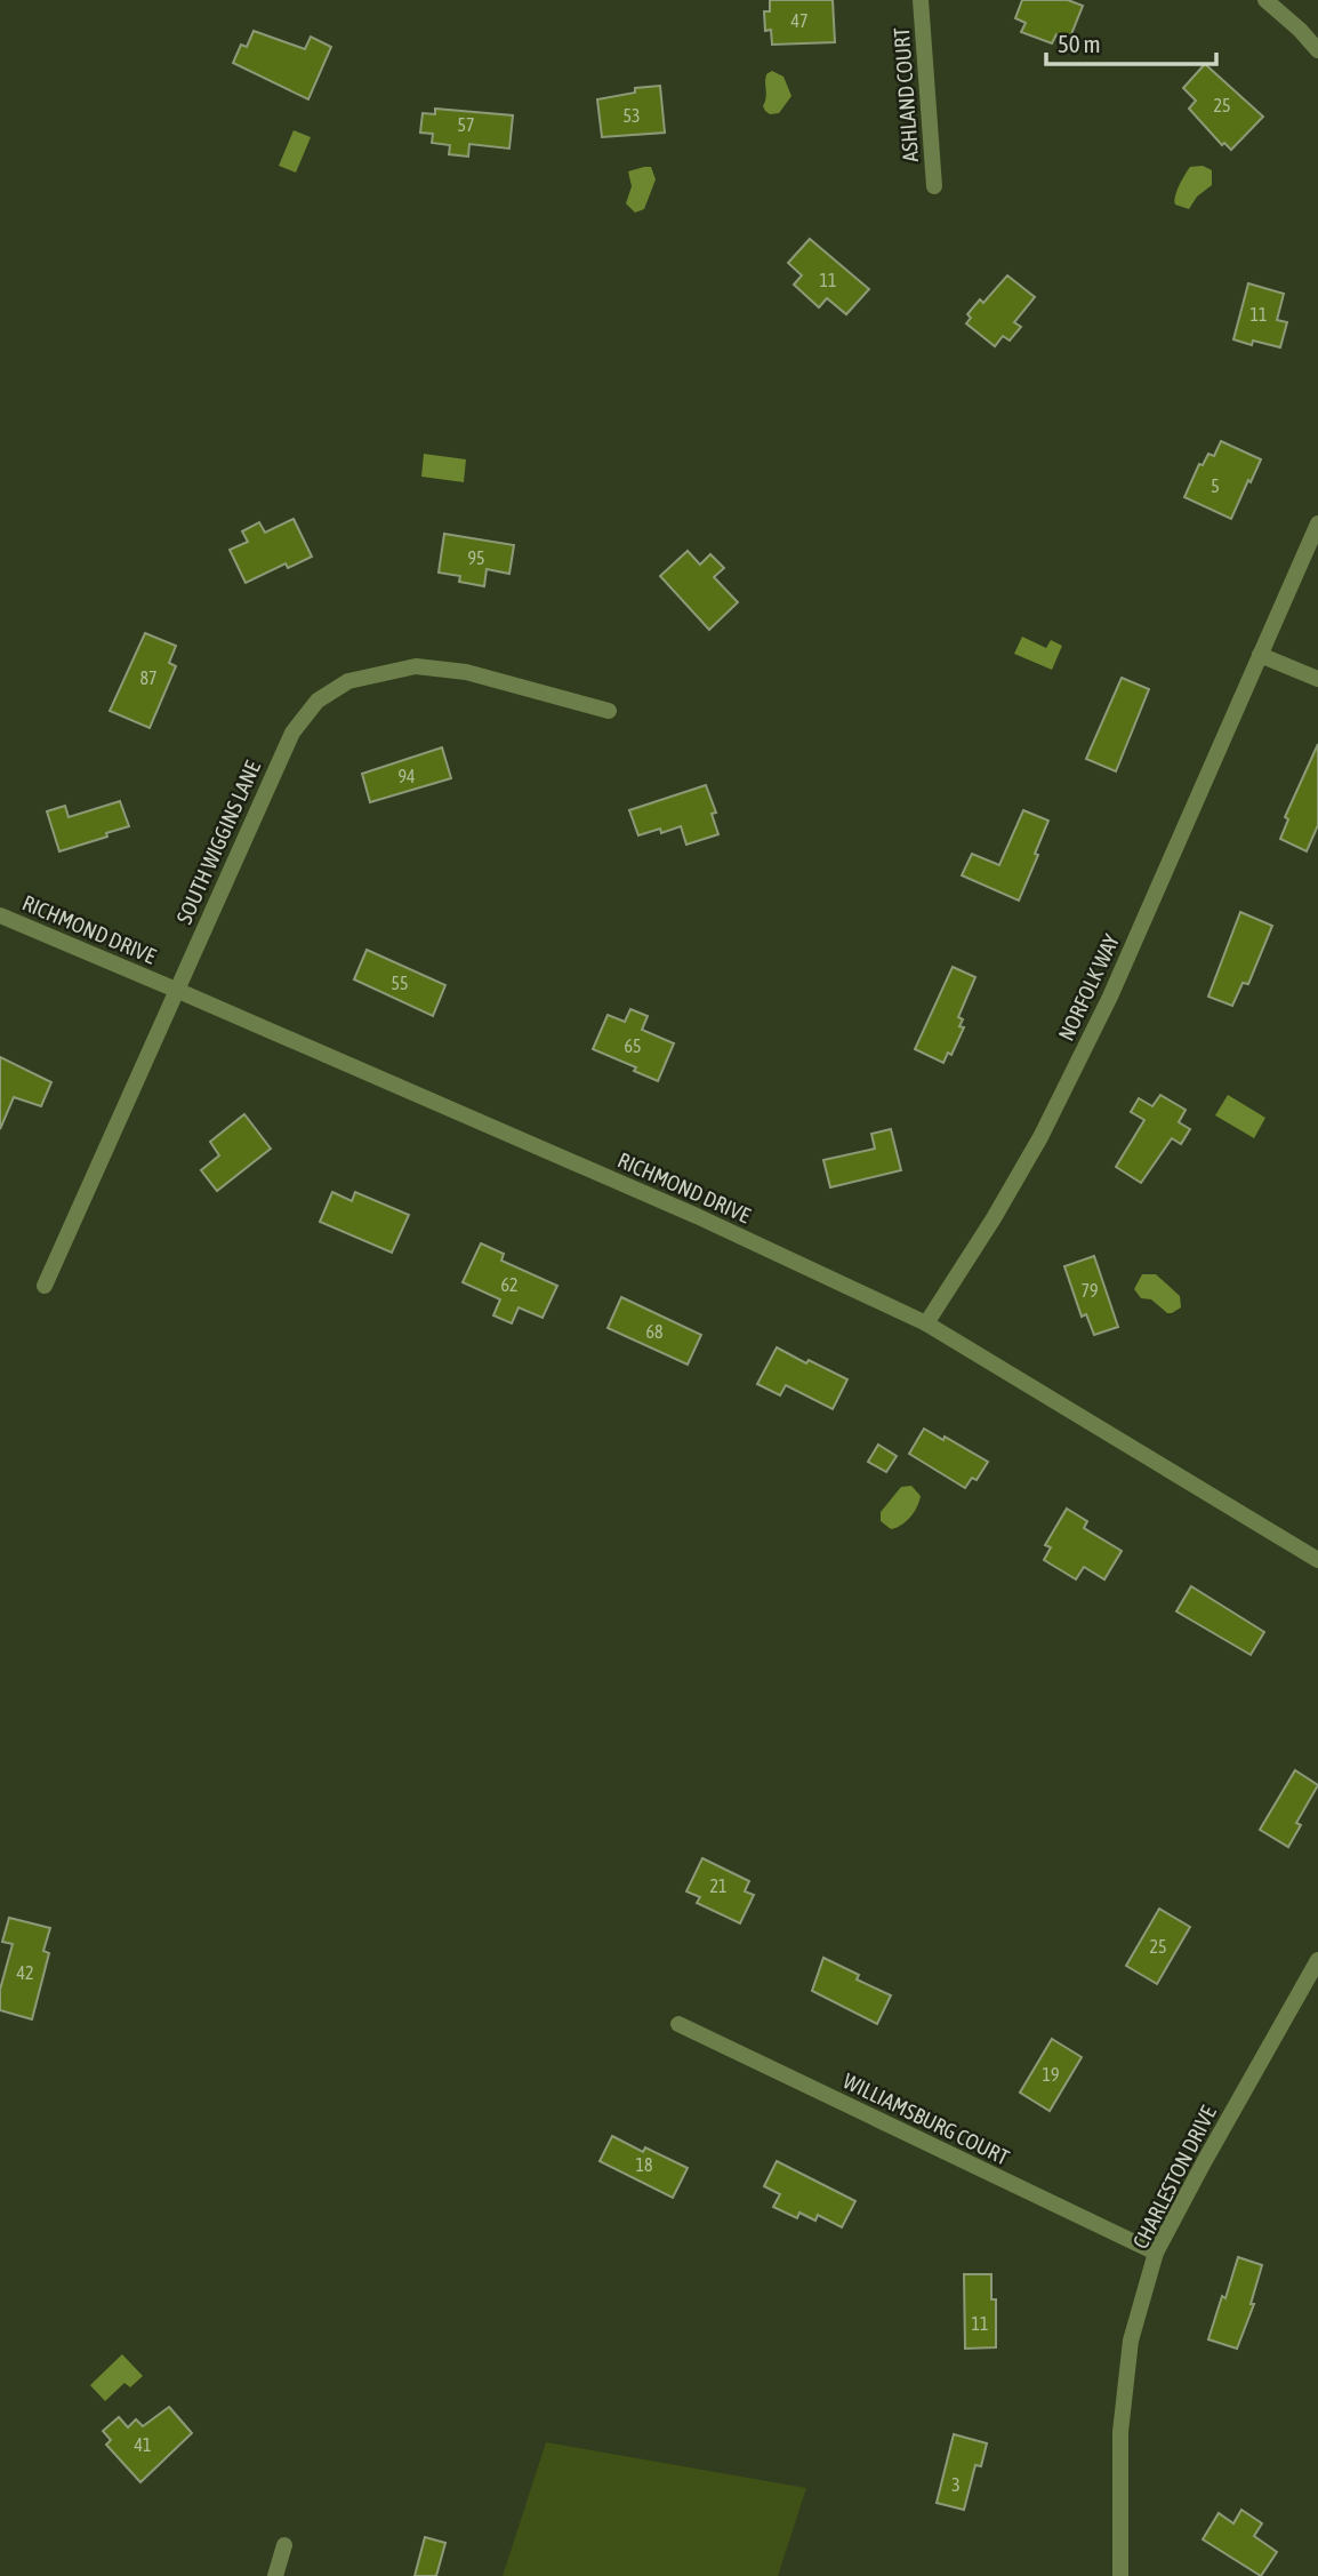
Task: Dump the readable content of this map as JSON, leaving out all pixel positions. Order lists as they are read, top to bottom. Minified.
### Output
{"streets":{"street":["ASHLAND COURT","SOUTH WIGGINS LANE","RICHMOND DRIVE","NORFOLK WAY","WILLIAMSBURG COURT","CHARLESTON DRIVE"]},"crossings":[["SOUTH WIGGINS LANE","RICHMOND DRIVE"],["RICHMOND DRIVE","NORFOLK WAY"],["WILLIAMSBURG COURT","CHARLESTON DRIVE"]],"house_numbers":["47","25","53","57","11","11","5","95","87","94","55","65","62","79","68","21","25","42","19","18","11","41","3"],"scale_bar":"50 m"}
